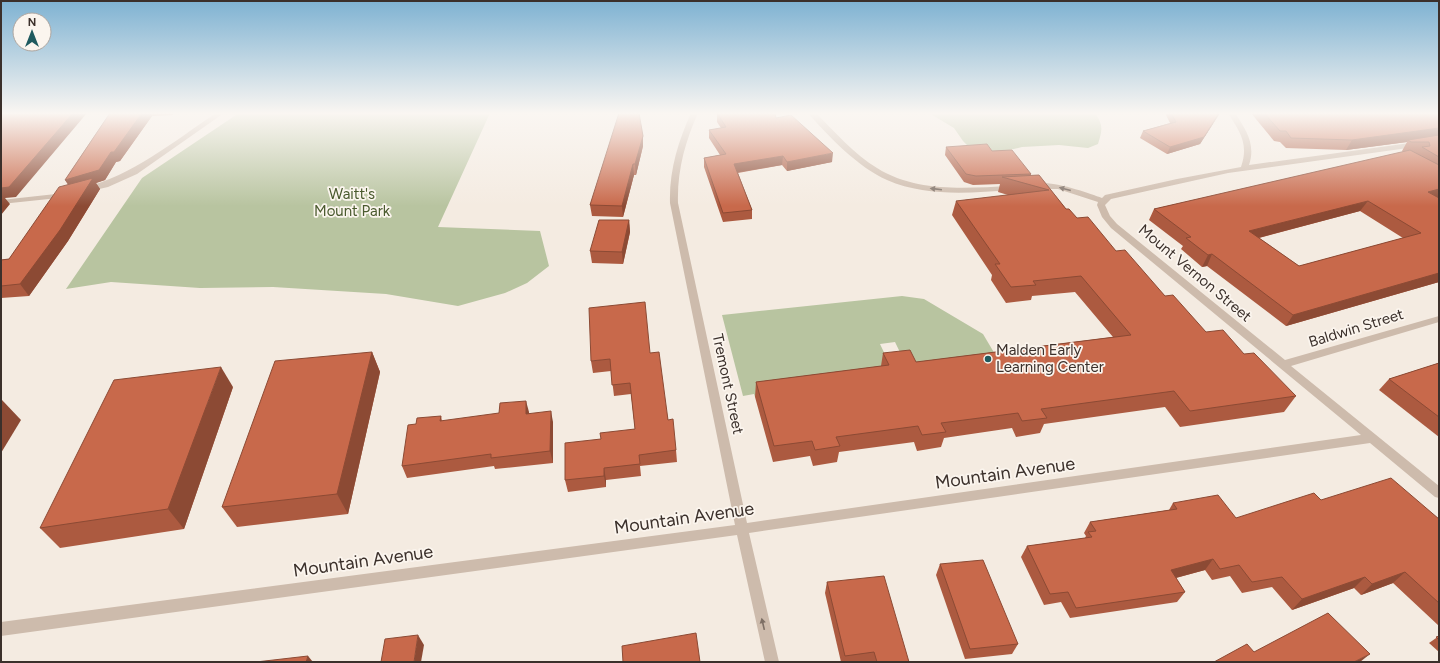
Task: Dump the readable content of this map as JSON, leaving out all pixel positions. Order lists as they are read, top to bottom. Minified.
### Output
{"streets":{"street":["Mount Vernon Street","Baldwin Street","Tremont Street","Mountain Avenue"]},"crossings":[["Mount Vernon Street","Baldwin Street"],["Mount Vernon Street","Mountain Avenue"],["Tremont Street","Mountain Avenue"]],"parks":["Waitt's Mount Park"],"places":["Malden Early Learning Center"],"north":"top"}
